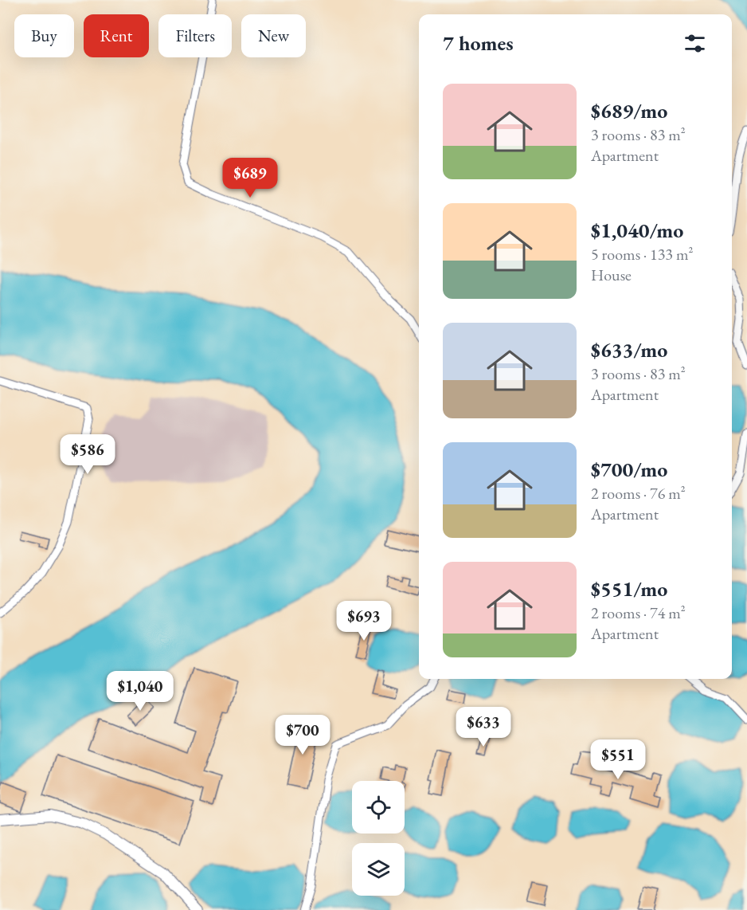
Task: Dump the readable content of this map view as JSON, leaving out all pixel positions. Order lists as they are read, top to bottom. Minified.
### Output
{"page":{"chip":["Buy","Rent","Filters","New"],"heading":"7 homes","list":[{"name":"$689/mo","note":"3 rooms · 83 m² · Apartment"},{"name":"$1,040/mo","note":"5 rooms · 133 m² · House"},{"name":"$633/mo","note":"3 rooms · 83 m² · Apartment"},{"name":"$700/mo","note":"2 rooms · 76 m² · Apartment"},{"name":"$551/mo","note":"2 rooms · 74 m² · Apartment"}],"price":["$689","$586","$693","$1,040","$633","$700","$551"]}}
